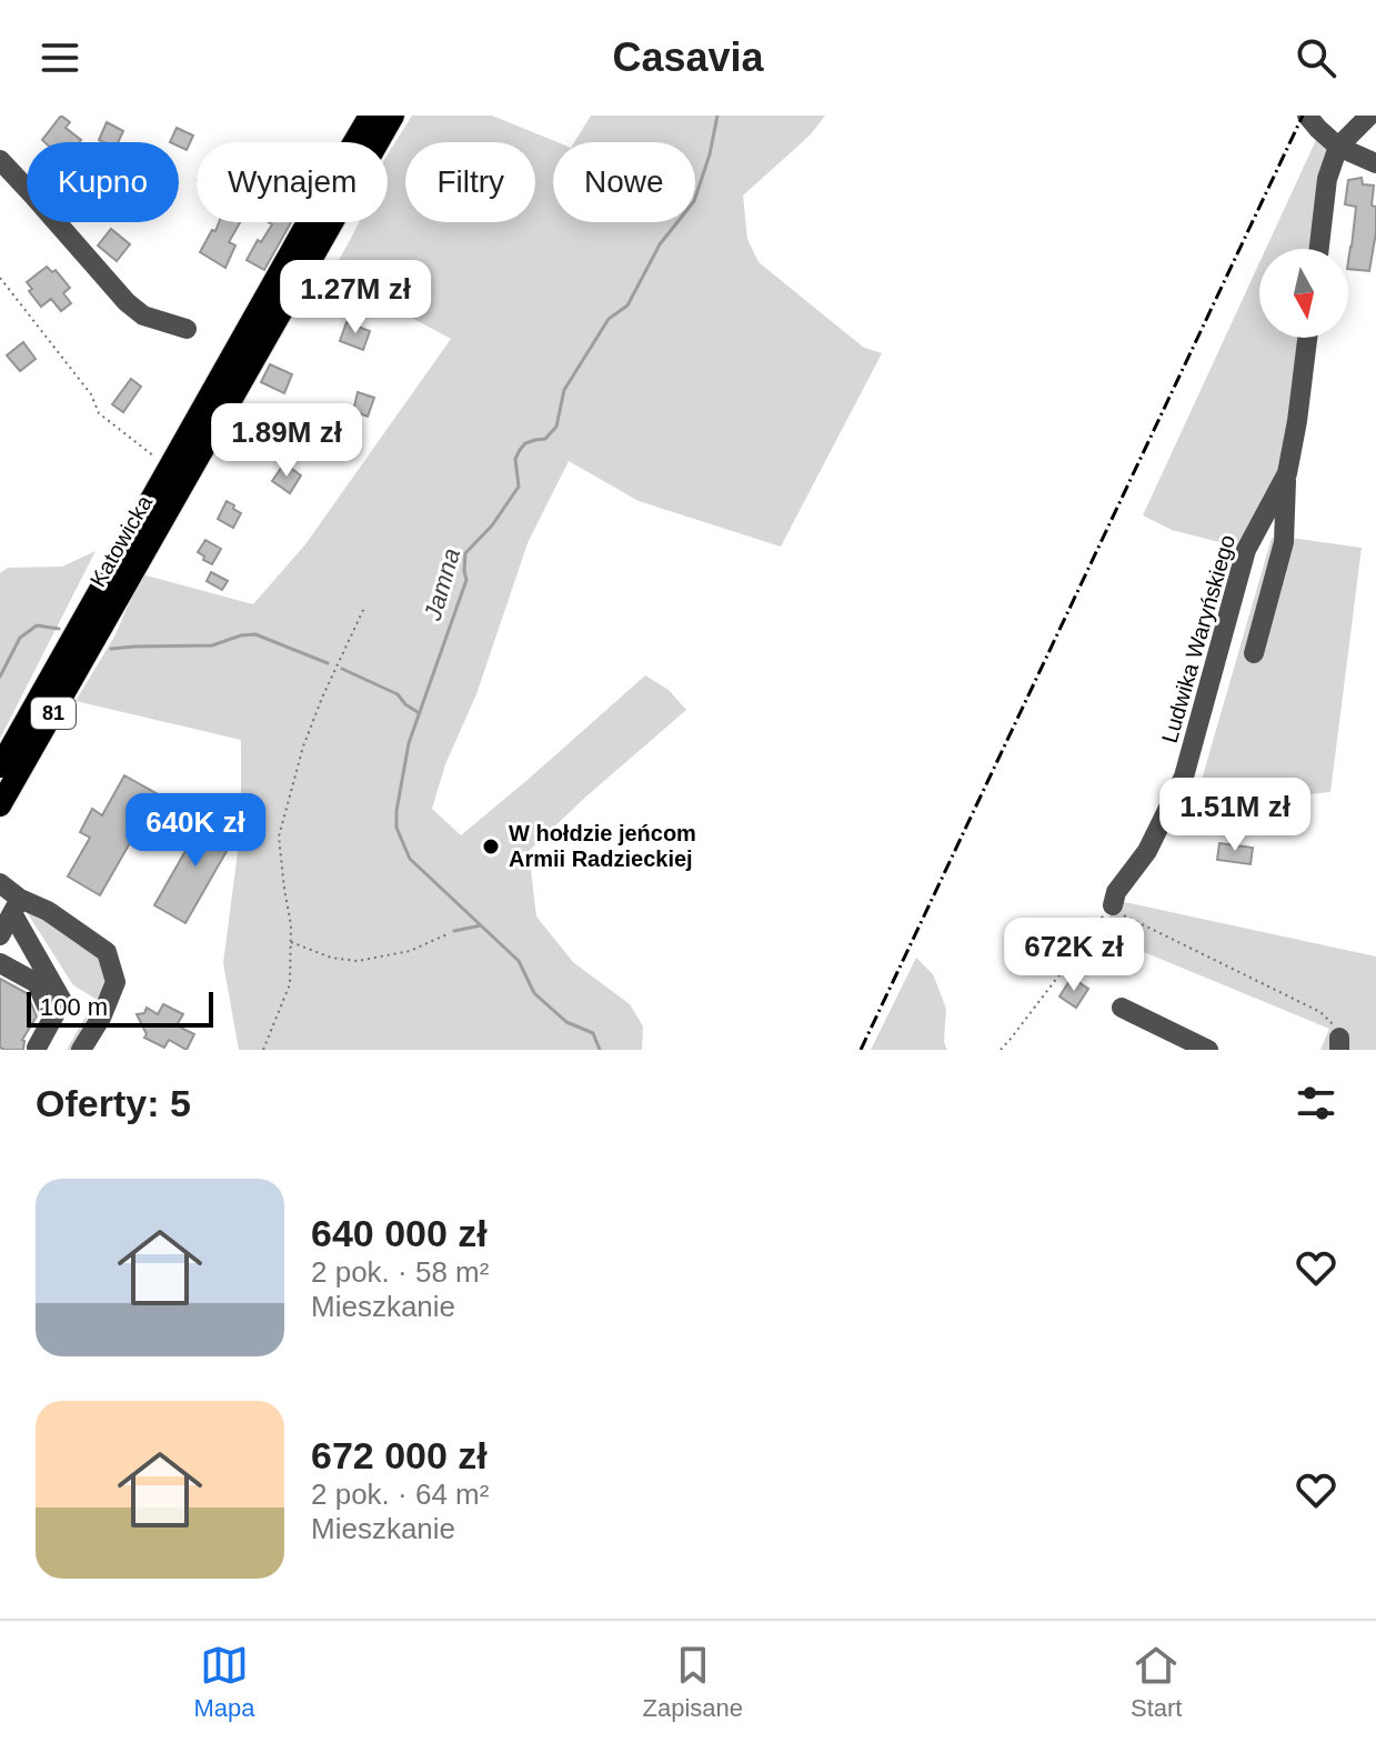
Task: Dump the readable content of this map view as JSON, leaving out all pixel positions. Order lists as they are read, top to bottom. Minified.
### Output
{"streets":{"main road":["Katowicka","81"],"street":["Ludwika Waryńskiego"]},"water":["Jamna"],"places":["W hołdzie jeńcom Armii Radzieckiej"],"scale_bar":"100 m","north":"bottom","page":{"header":"Casavia","chip":["Kupno","Wynajem","Filtry","Nowe"],"price":["1.27M zł","1.89M zł","1.51M zł","640K zł","672K zł"],"scale":"100 m","heading":"Oferty: 5","list":[{"name":"640 000 zł","note":"2 pok. · 58 m² · Mieszkanie"},{"name":"672 000 zł","note":"2 pok. · 64 m² · Mieszkanie"}],"tabs":["Mapa","Zapisane","Start"]}}
